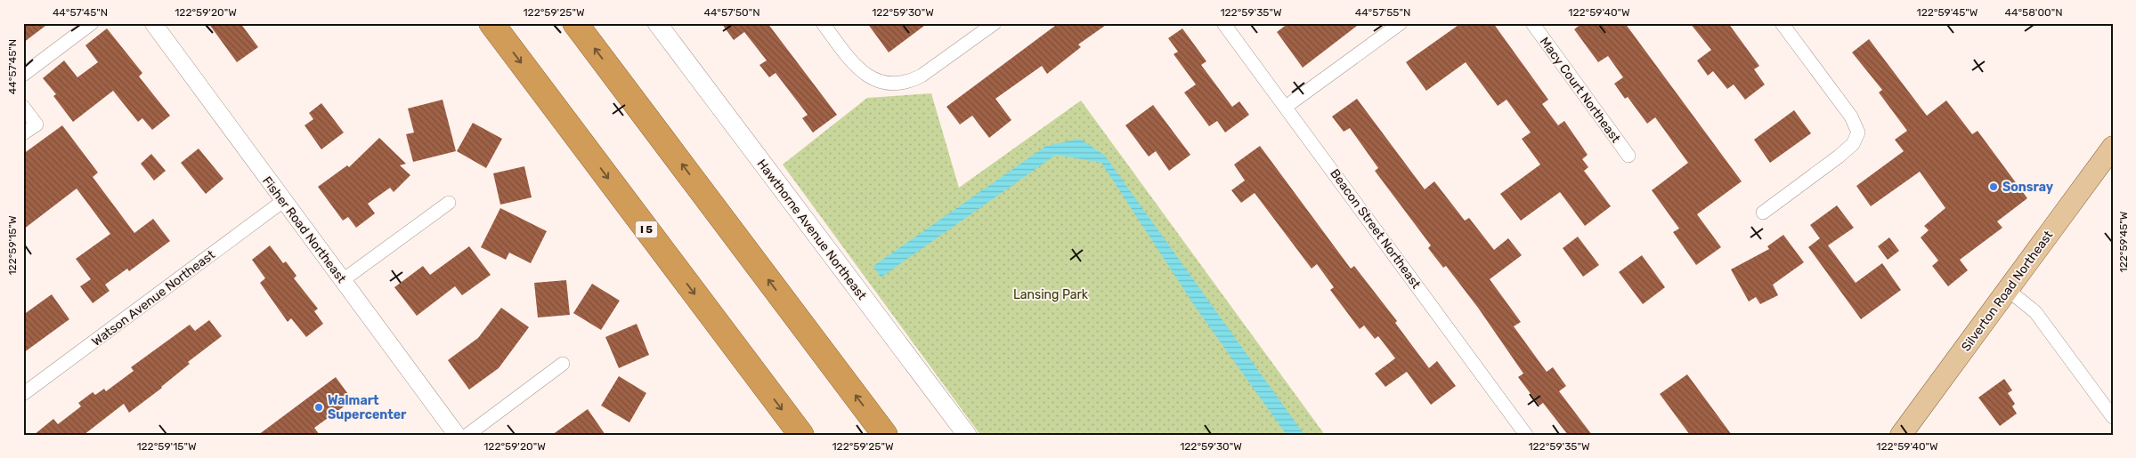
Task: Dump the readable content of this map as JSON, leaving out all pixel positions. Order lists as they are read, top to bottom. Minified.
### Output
{"streets":{"highway":["I 5"],"main road":["Hawthorne Avenue Northeast","Silverton Road Northeast"],"street":["Macy Court Northeast","Beacon Street Northeast","Fisher Road Northeast","Watson Avenue Northeast"]},"crossings":[["Fisher Road Northeast","Watson Avenue Northeast"]],"parks":["Lansing Park"],"places":["Sonsray","Walmart Supercenter"],"coordinates":["44°57'45\"N","122°59'20\"W","122°59'25\"W","44°57'50\"N","122°59'30\"W","122°59'35\"W","44°57'55\"N","122°59'40\"W","122°59'45\"W","44°58'00\"N","122°59'15\"W"]}
